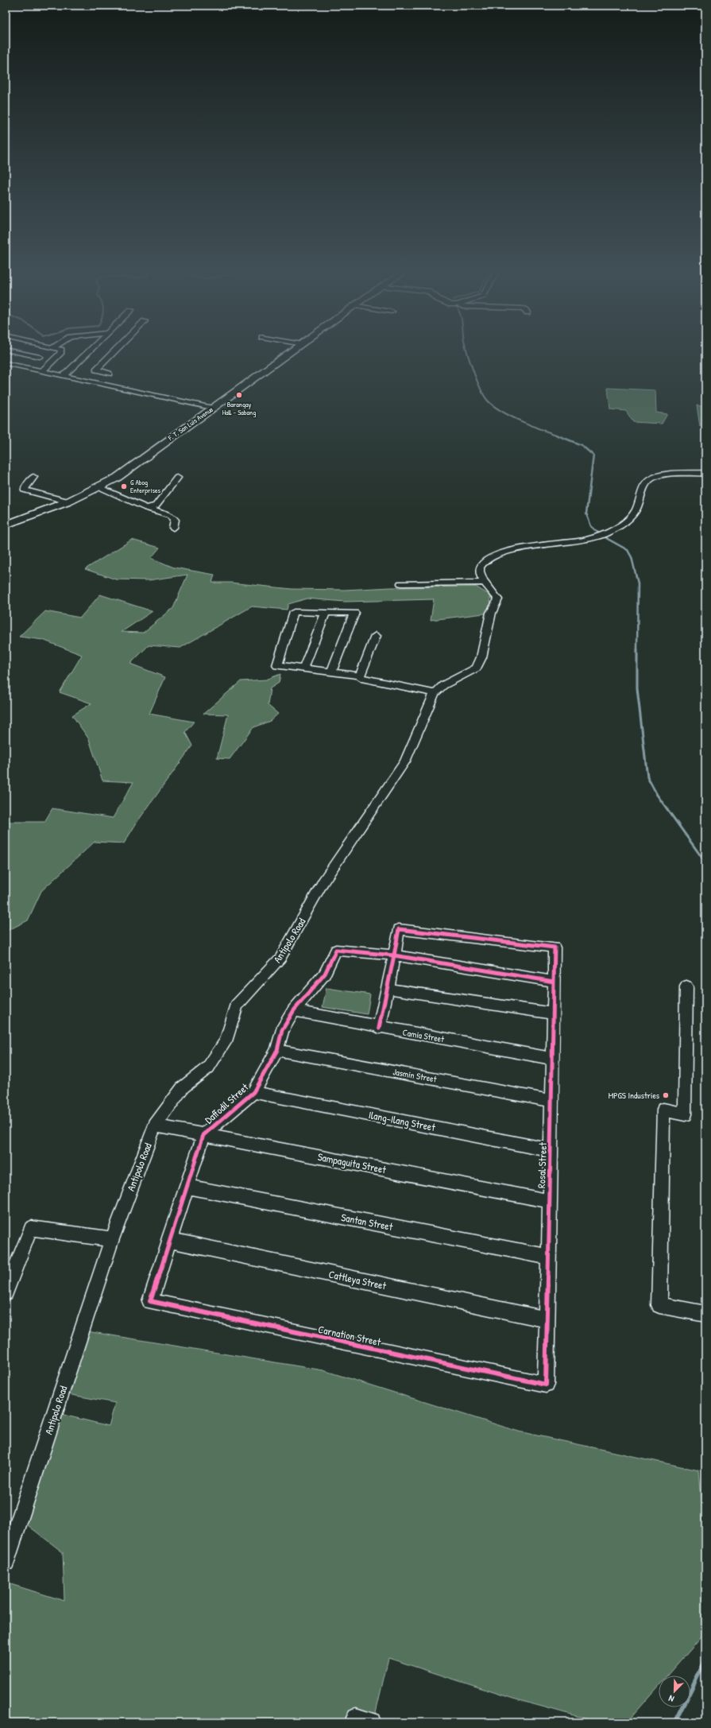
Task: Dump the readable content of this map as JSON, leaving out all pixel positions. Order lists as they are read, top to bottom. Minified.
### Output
{"streets":{"main road":["F. T. San Luis Avenue"],"street":["Antipolo Road","Camia Street","Jasmin Street","Daffodil Street","Ilang-Ilang Street","Sampaguita Street","Rosal Street","Santan Street","Cattleya Street","Carnation Street"]},"crossings":[["Antipolo Road","Sampaguita Street"],["Camia Street","Daffodil Street"],["Camia Street","Rosal Street"],["Jasmin Street","Daffodil Street"],["Jasmin Street","Rosal Street"],["Daffodil Street","Ilang-Ilang Street"],["Daffodil Street","Sampaguita Street"],["Daffodil Street","Rosal Street"],["Daffodil Street","Santan Street"],["Daffodil Street","Cattleya Street"],["Daffodil Street","Carnation Street"],["Ilang-Ilang Street","Rosal Street"],["Sampaguita Street","Rosal Street"],["Rosal Street","Santan Street"],["Rosal Street","Cattleya Street"],["Rosal Street","Carnation Street"]],"places":["Barangay Hall - Sabang","G Abog Enterprises","MPGS Industries"],"north":"bottom left"}
